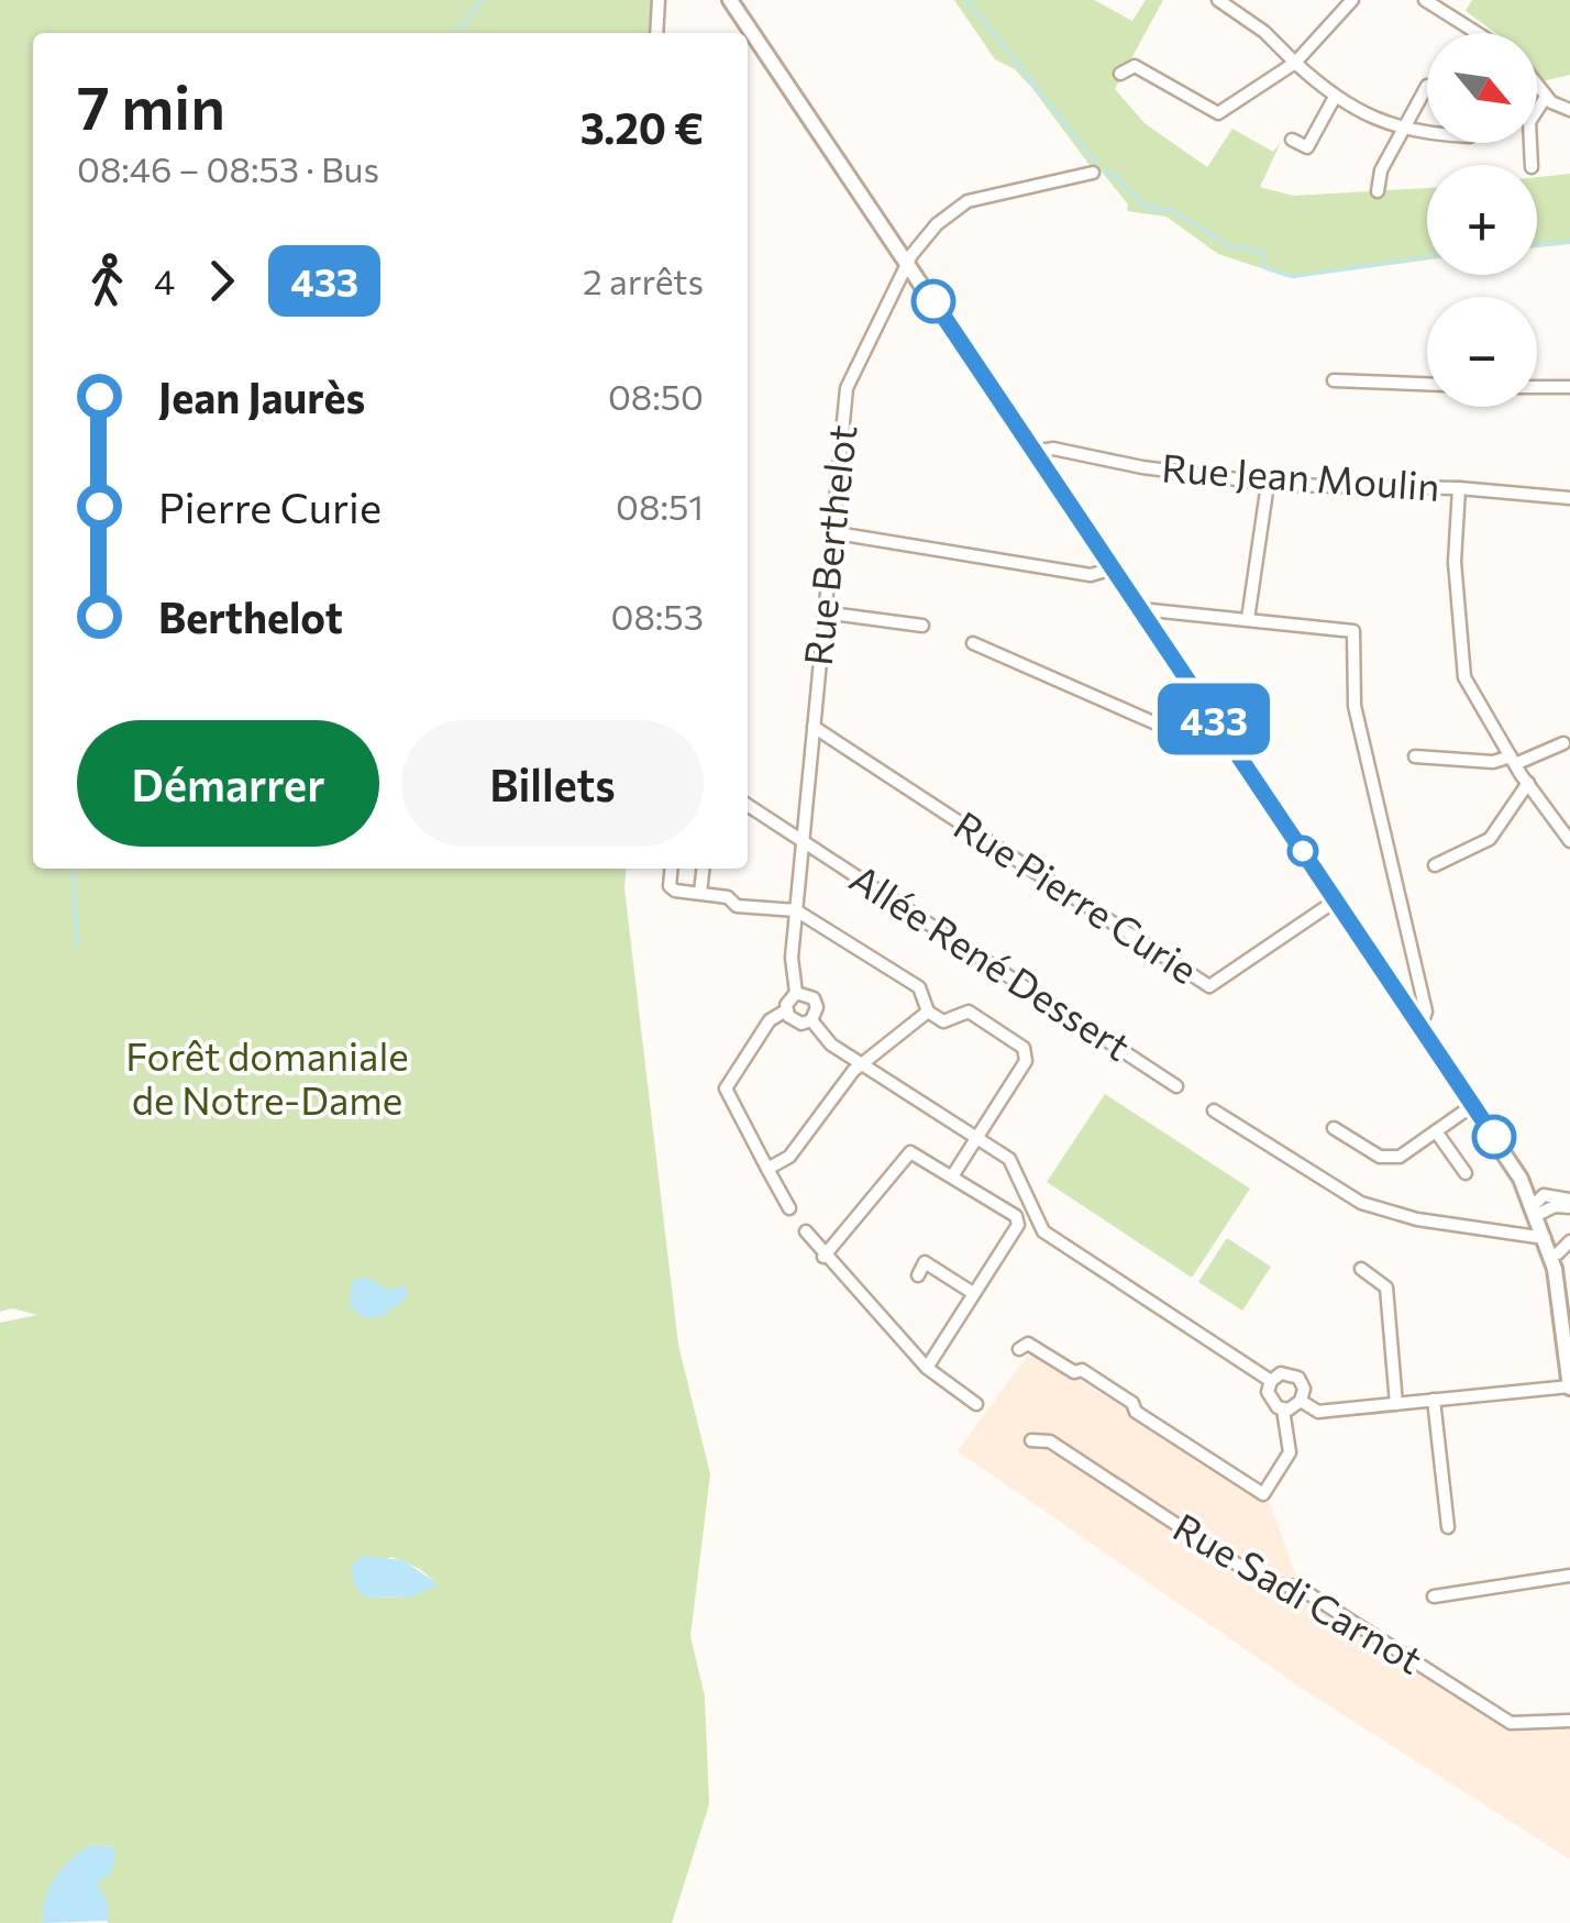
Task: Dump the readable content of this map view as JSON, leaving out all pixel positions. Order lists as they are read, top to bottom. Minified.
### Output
{"streets":{"street":["Rue Jean Moulin","Rue Berthelot","Rue Pierre Curie","Allée René Dessert","Rue Sadi Carnot"]},"crossings":[["Rue Berthelot","Rue Pierre Curie"],["Rue Berthelot","Allée René Dessert"]],"parks":["Forêt domaniale de Notre-Dame"],"lines":["bus line 433"],"north":"bottom right","page":{"on_map":"433","map_buttons":["+","−"],"heading":["7 min","08:46 – 08:53 · Bus","3.20 €"],"legs":["4","433","2 arrêts"],"list":[{"name":"Jean Jaurès","value":"08:50"},{"name":"Pierre Curie","value":"08:51"},{"name":"Berthelot","value":"08:53"}],"buttons":["Démarrer","Billets"]}}
